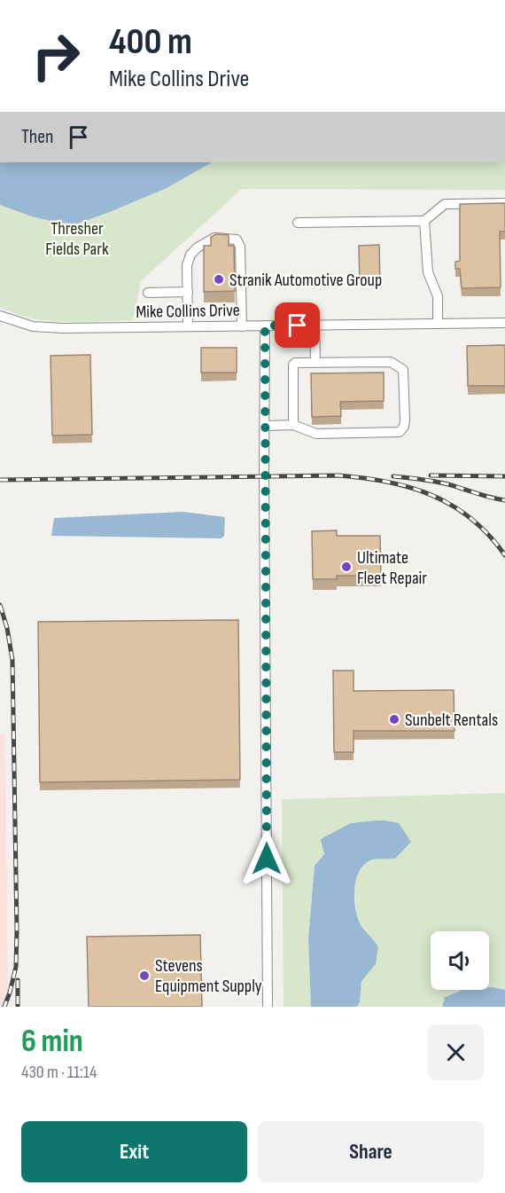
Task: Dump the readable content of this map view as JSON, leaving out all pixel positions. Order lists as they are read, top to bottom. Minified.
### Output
{"streets":{"street":["Mike Collins Drive"]},"parks":["Thresher Fields Park"],"places":["Stranik Automotive Group","Ultimate Fleet Repair","Sunbelt Rentals","Stevens Equipment Supply"],"page":{"turn":["400 m","Mike Collins Drive"],"then":"Then","heading":["6 min","430 m · 11:14"],"buttons":["Exit","Share"]}}
